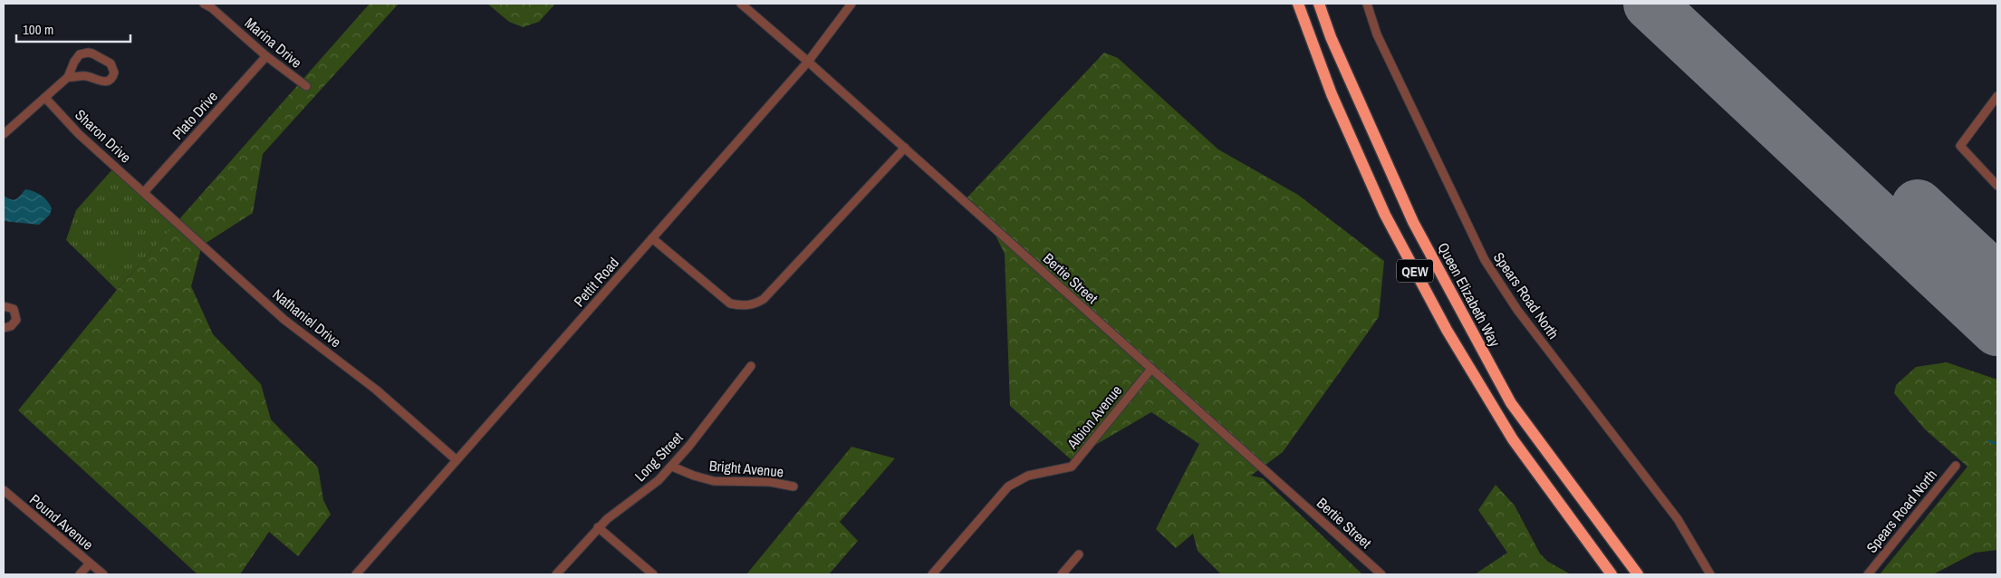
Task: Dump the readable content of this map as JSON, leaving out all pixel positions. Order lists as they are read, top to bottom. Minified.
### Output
{"streets":{"highway":["QEW","Queen Elizabeth Way"],"street":["Marina Drive","Plato Drive","Sharon Drive","Bertie Street","Pettit Road","Spears Road North","Nathaniel Drive","Albion Avenue","Long Street","Bright Avenue","Pound Avenue"]},"crossings":[["Marina Drive","Plato Drive"],["Plato Drive","Sharon Drive"],["Plato Drive","Nathaniel Drive"],["Sharon Drive","Nathaniel Drive"],["Bertie Street","Pettit Road"],["Bertie Street","Albion Avenue"],["Pettit Road","Nathaniel Drive"],["Long Street","Bright Avenue"]],"scale_bar":"100 m"}
